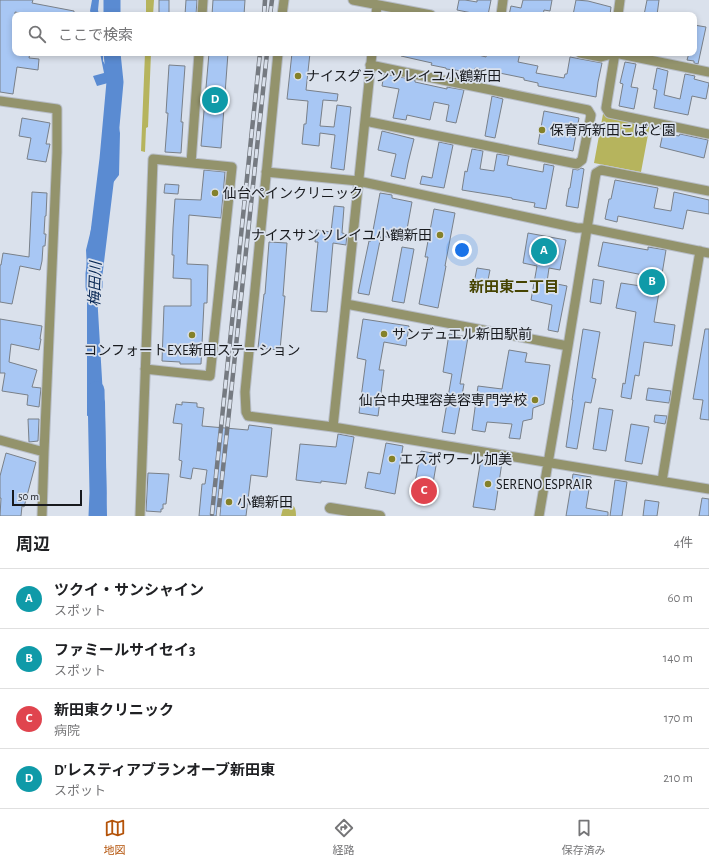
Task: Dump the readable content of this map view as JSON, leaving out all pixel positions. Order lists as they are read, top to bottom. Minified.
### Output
{"districts":["新田東二丁目"],"water":["梅田川"],"places":["ナイスグランソレイユ小鶴新田","保育所新田こばと園","仙台ペインクリニック","ナイスサンソレイユ小鶴新田","サンデュエル新田駅前","コンフォートEXE新田ステーション","仙台中央理容美容専門学校","エスポワール加美","SERENO ESPRAIR","小鶴新田"],"scale_bar":"50 m","page":{"search":"ここで検索","pins":["D","A","B","C"],"scale":"50 m","heading":["周辺","4件"],"list":[{"mark":"A","name":"ツクイ・サンシャイン","note":"スポット","value":"60 m"},{"mark":"B","name":"ファミールサイセイ3","note":"スポット","value":"140 m"},{"mark":"C","name":"新田東クリニック","note":"病院","value":"170 m"},{"mark":"D","name":"D'レスティアブランオーブ新田東","note":"スポット","value":"210 m"}],"nav":["地図","経路","保存済み"]}}
